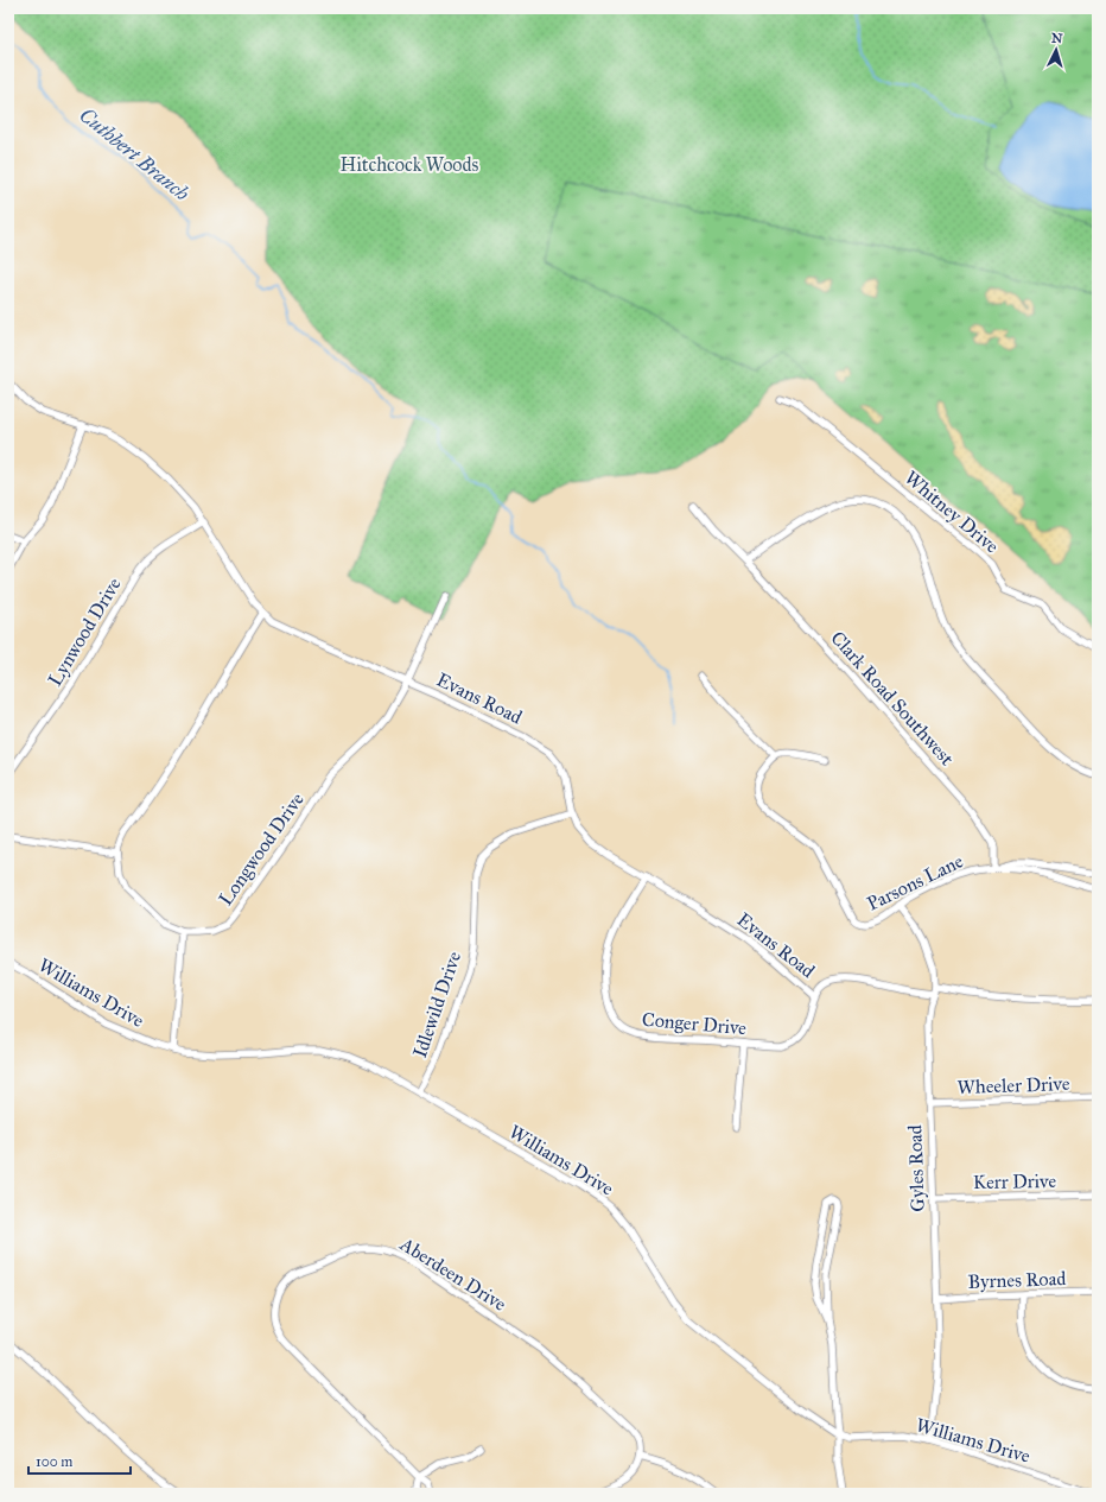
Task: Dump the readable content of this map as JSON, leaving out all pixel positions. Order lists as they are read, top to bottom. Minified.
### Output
{"streets":{"street":["Whitney Drive","Lynwood Drive","Evans Road","Clark Road Southwest","Longwood Drive","Parsons Lane","Williams Drive","Idlewild Drive","Conger Drive","Wheeler Drive","Gyles Road","Kerr Drive","Aberdeen Drive","Byrnes Road"]},"crossings":[["Lynwood Drive","Evans Road"],["Evans Road","Longwood Drive"],["Evans Road","Idlewild Drive"],["Evans Road","Conger Drive"],["Evans Road","Gyles Road"],["Clark Road Southwest","Parsons Lane"],["Parsons Lane","Gyles Road"],["Williams Drive","Idlewild Drive"],["Williams Drive","Gyles Road"],["Wheeler Drive","Gyles Road"],["Gyles Road","Kerr Drive"],["Gyles Road","Byrnes Road"]],"water":["Cuthbert Branch"],"parks":["Hitchcock Woods"],"scale_bar":"100 m","north":"top"}
